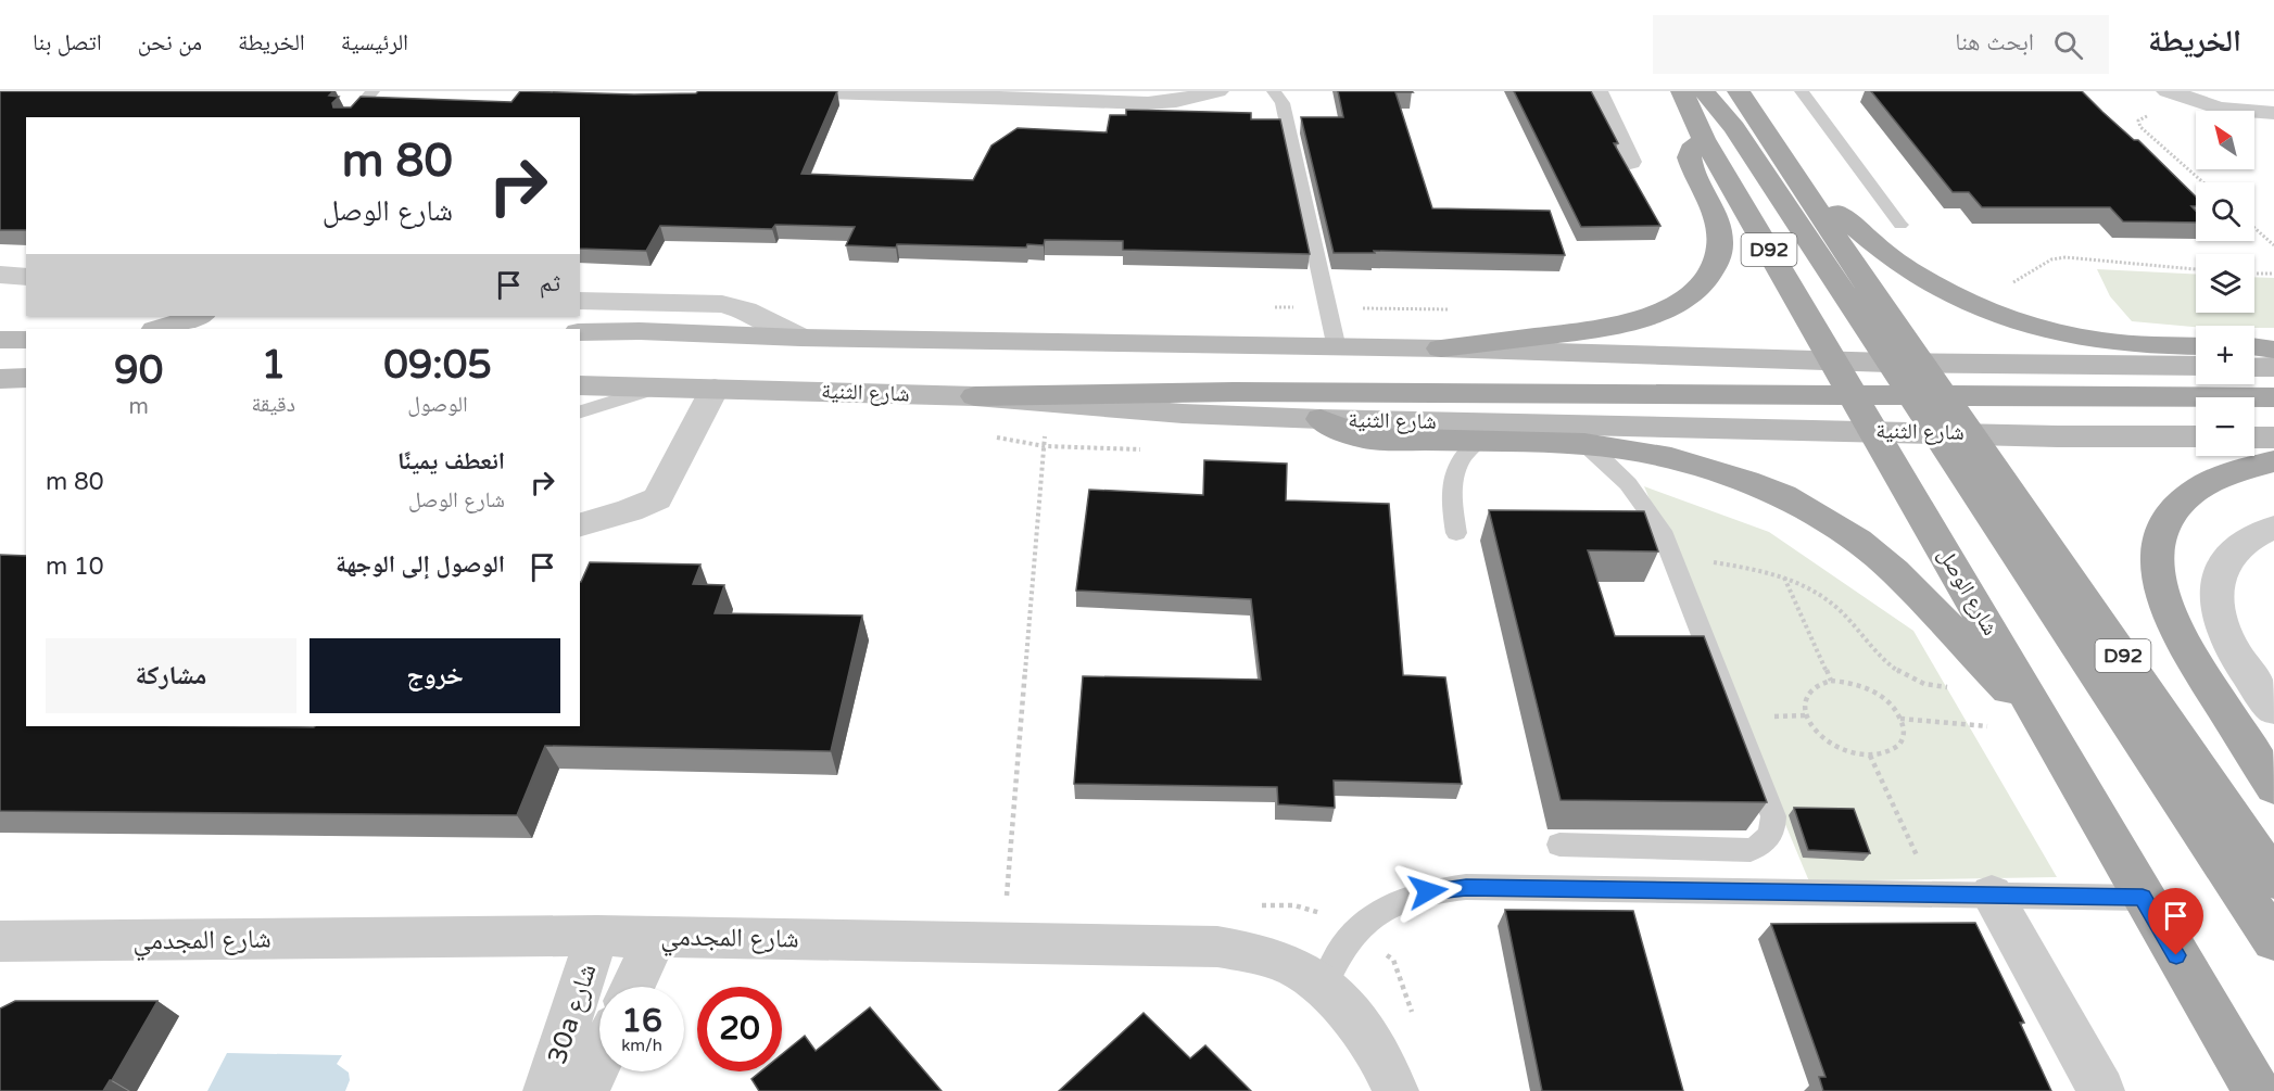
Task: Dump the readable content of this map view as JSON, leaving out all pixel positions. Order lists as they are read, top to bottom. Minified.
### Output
{"streets":{"main road":["D92","شارع الثنية","شارع الوصل"],"street":["شارع المجدمي","30a شارع"]},"crossings":[["D92","شارع الثنية"],["شارع الثنية","شارع الوصل"],["شارع المجدمي","30a شارع"]],"north":"top left","page":{"header":"الخريطة","search":"ابحث هنا","nav":["الرئيسية","الخريطة","من نحن","اتصل بنا"],"map_buttons":["+","−"],"turn":["80 m","شارع الوصل"],"then":"ثم","eta":["09:05","الوصول","1","دقيقة","90","m"],"list":[{"name":"انعطف يمينًا","note":"شارع الوصل","value":"80 m"},{"name":"الوصول إلى الوجهة","value":"10 m"}],"buttons":["خروج","مشاركة"],"speed":"16 km/h","limit":"20"}}
